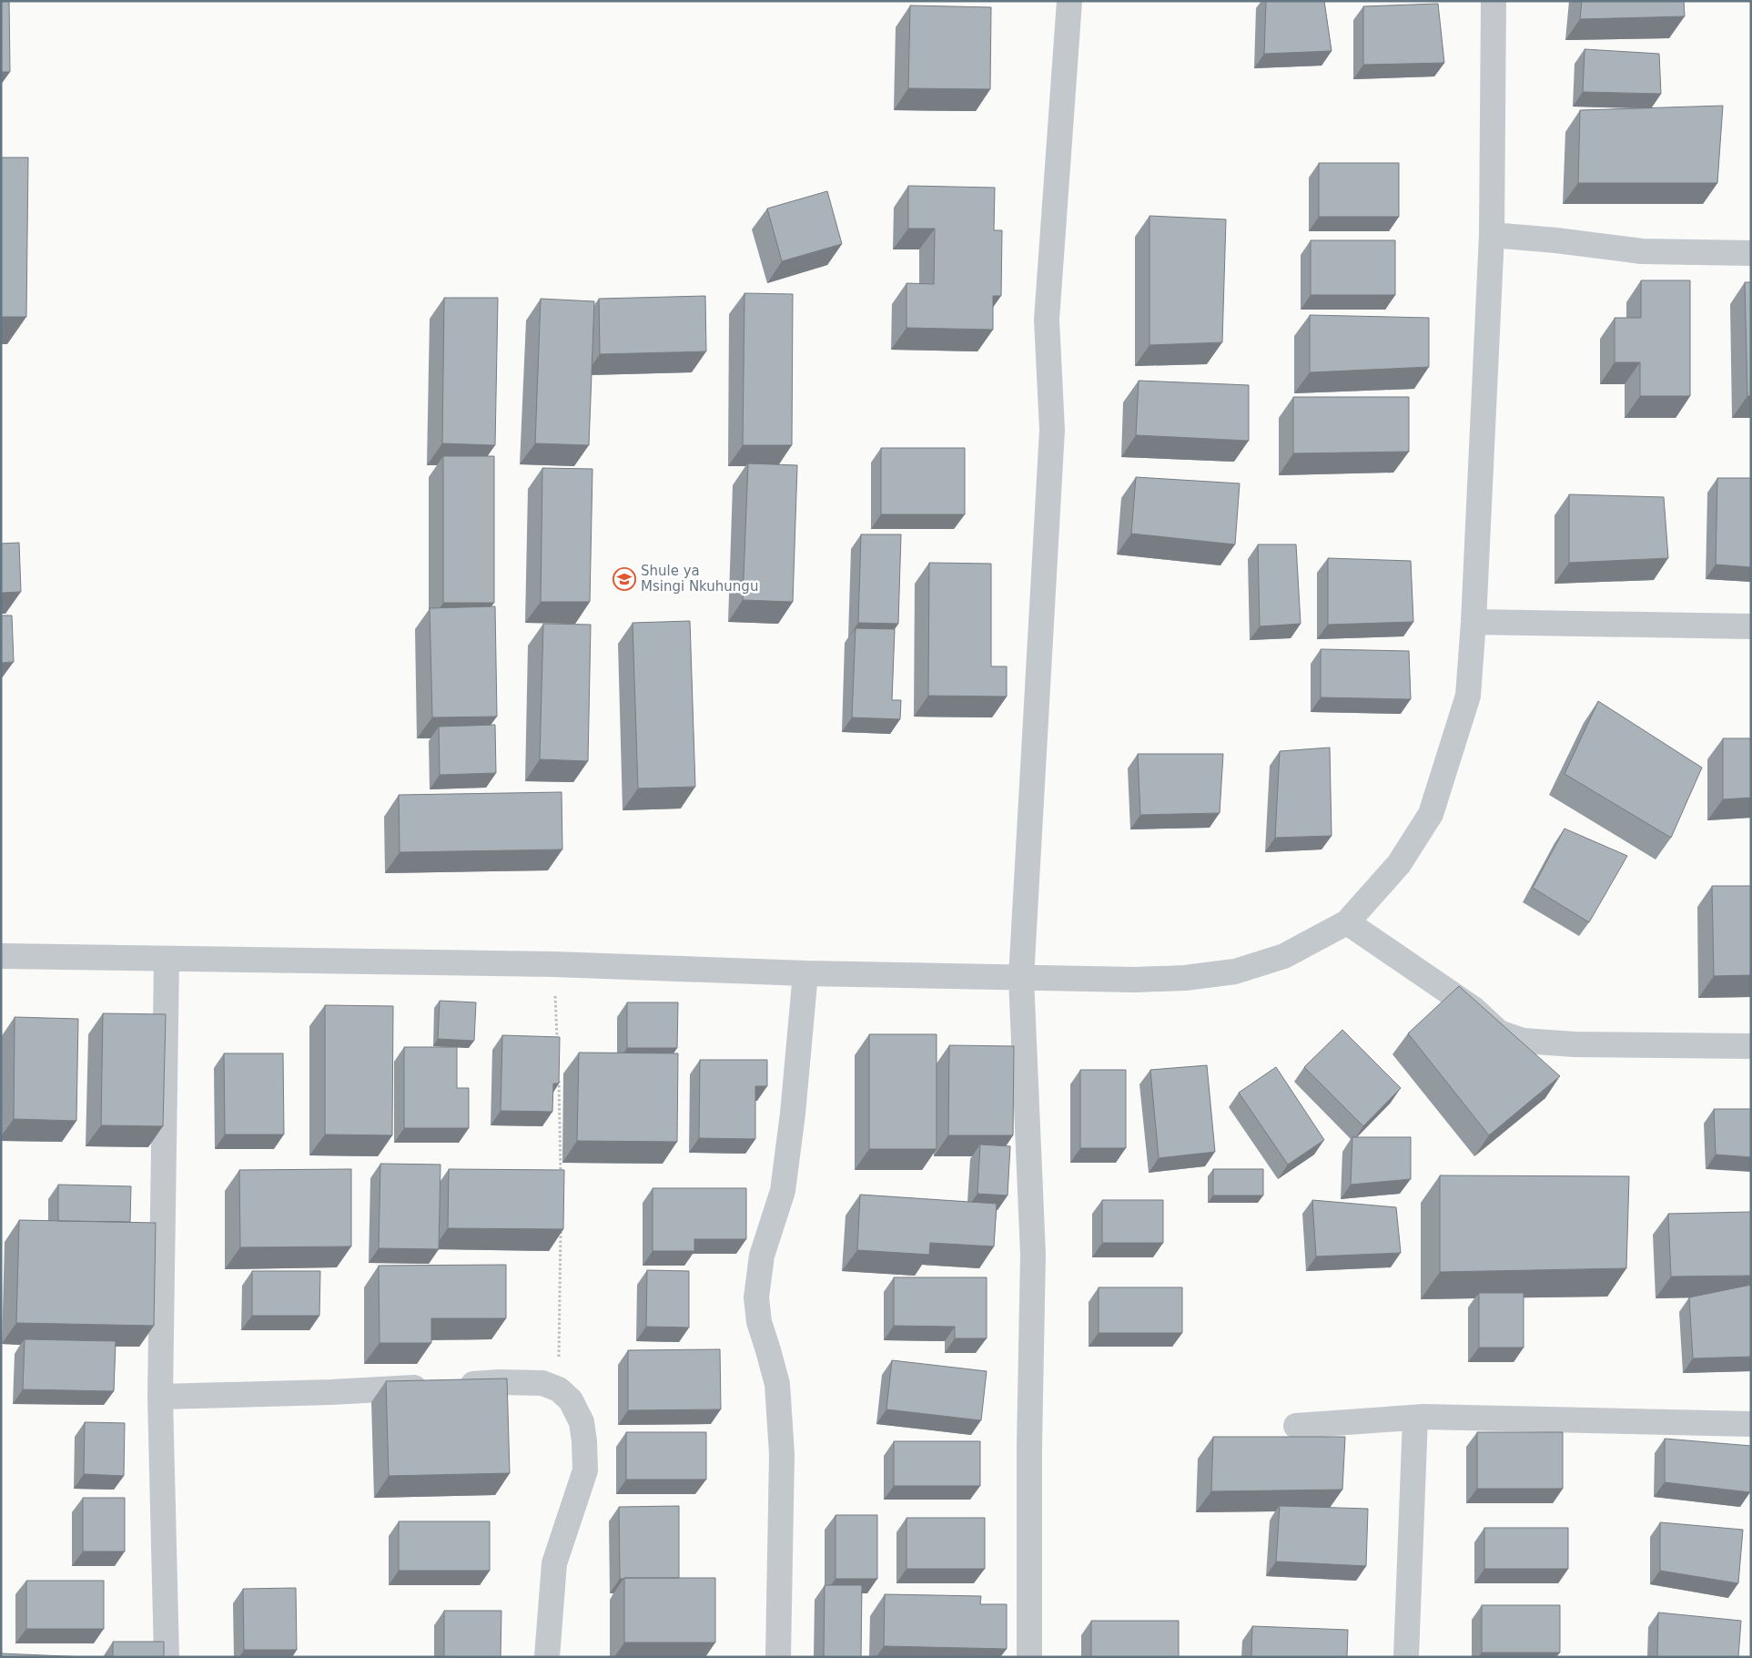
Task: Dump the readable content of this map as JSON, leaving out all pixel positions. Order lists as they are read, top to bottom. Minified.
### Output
{"places":{"school or university":["Shule ya Msingi Nkuhungu"]}}
